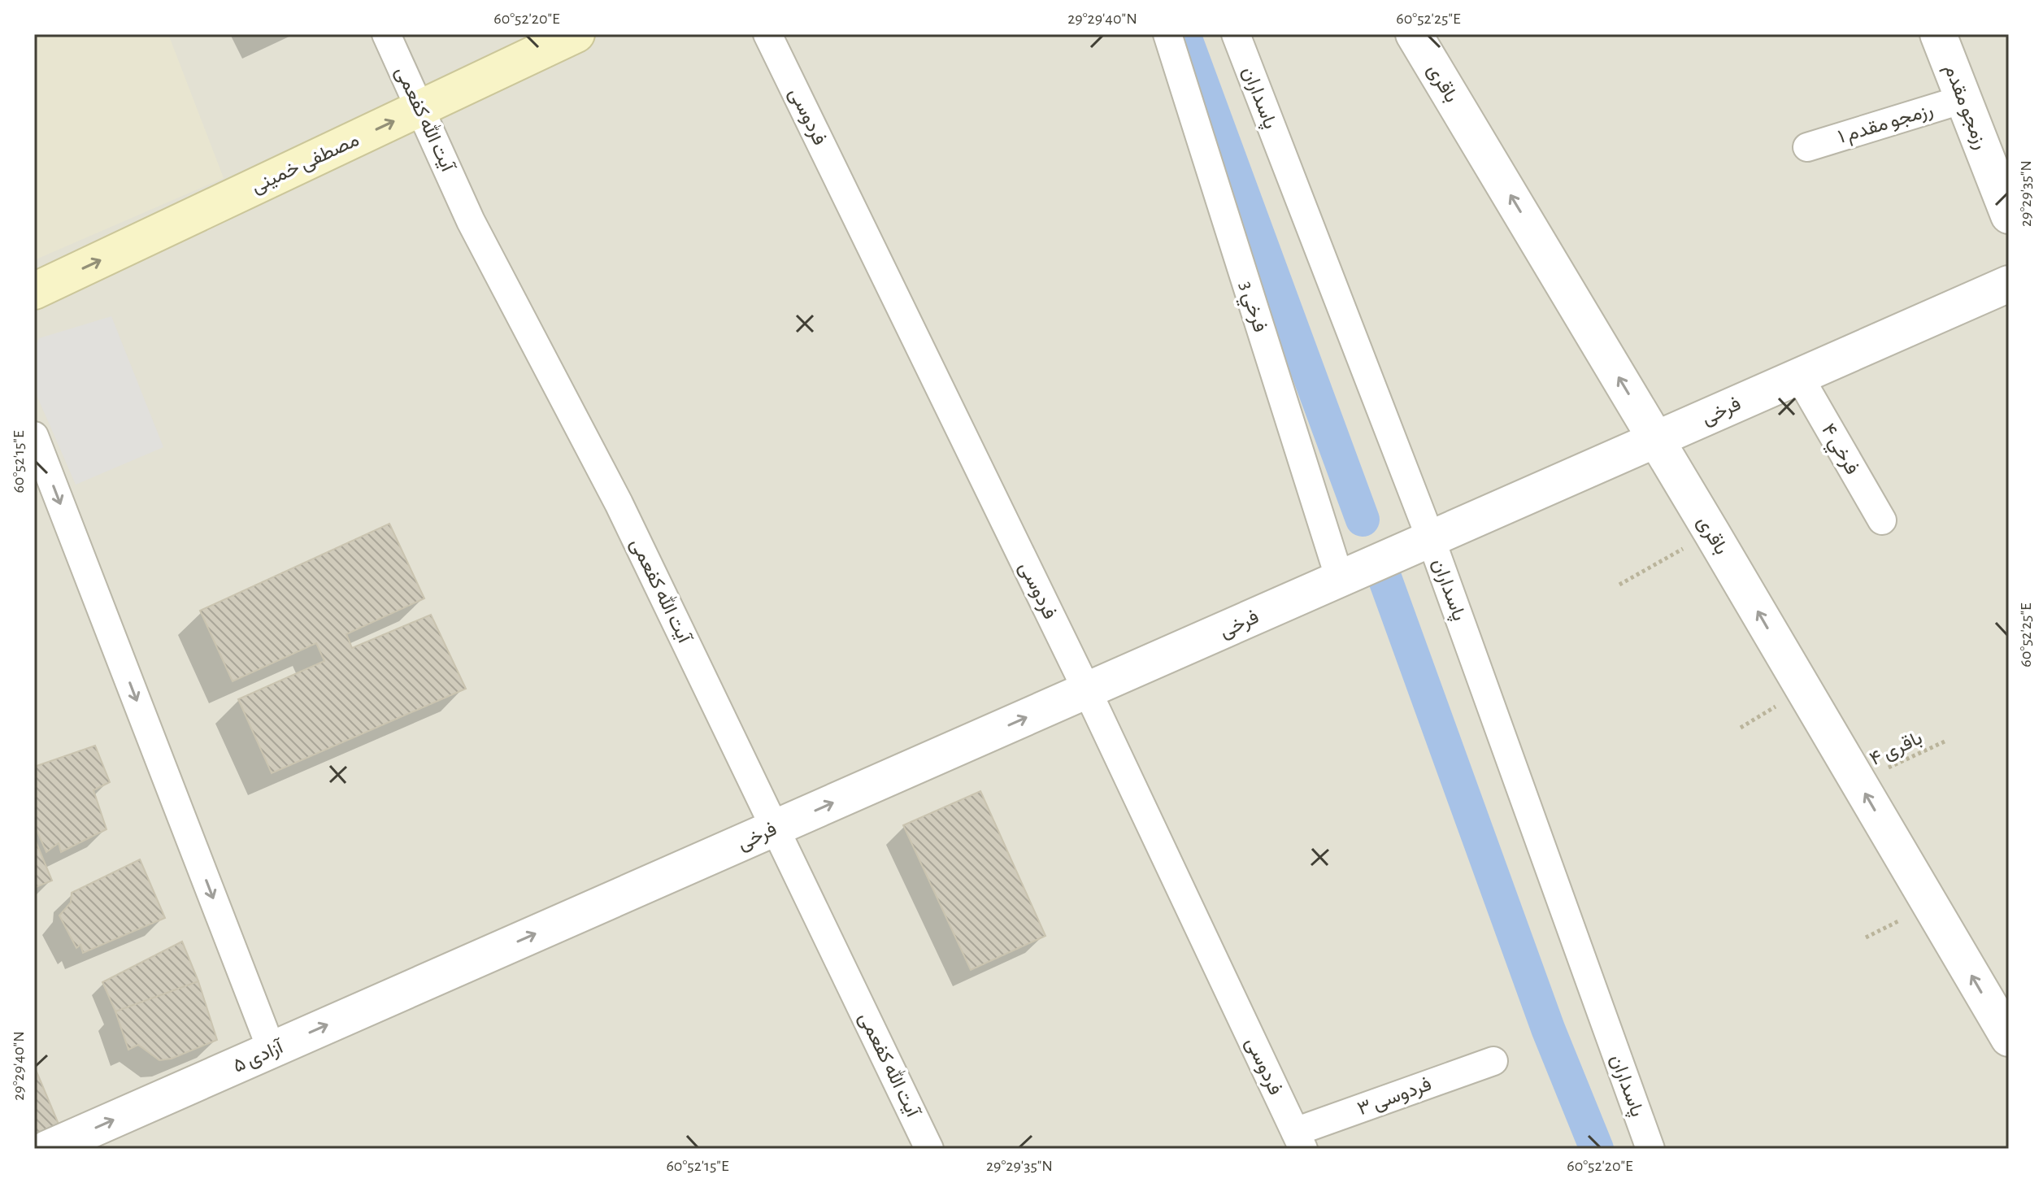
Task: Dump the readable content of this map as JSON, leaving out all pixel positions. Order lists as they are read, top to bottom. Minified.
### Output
{"streets":{"main road":["مصطفی خمینی"],"street":["باقری","پاسداران","رزمجو مقدم","فردوسی","آیت الله کفعمی","رزمجو مقدم ۱","فرخي 3","فرخی","فرخي ۴","آزادی ۵","فردوسی ۳"],"path":["باقری ۴"]},"crossings":[["باقری","فرخی"],["باقری","باقری ۴"],["پاسداران","فرخی"],["رزمجو مقدم","رزمجو مقدم ۱"],["فردوسی","فرخی"],["فردوسی","فردوسی ۳"],["آیت الله کفعمی","مصطفی خمینی"],["آیت الله کفعمی","فرخی"],["فرخي 3","فرخی"],["فرخی","فرخي ۴"],["فرخی","آزادی ۵"]],"one_way":["باقری","مصطفی خمینی","فرخی","آزادی ۵"],"coordinates":["60°52'20\"E","29°29'40\"N","60°52'25\"E","29°29'35\"N","60°52'15\"E"]}
